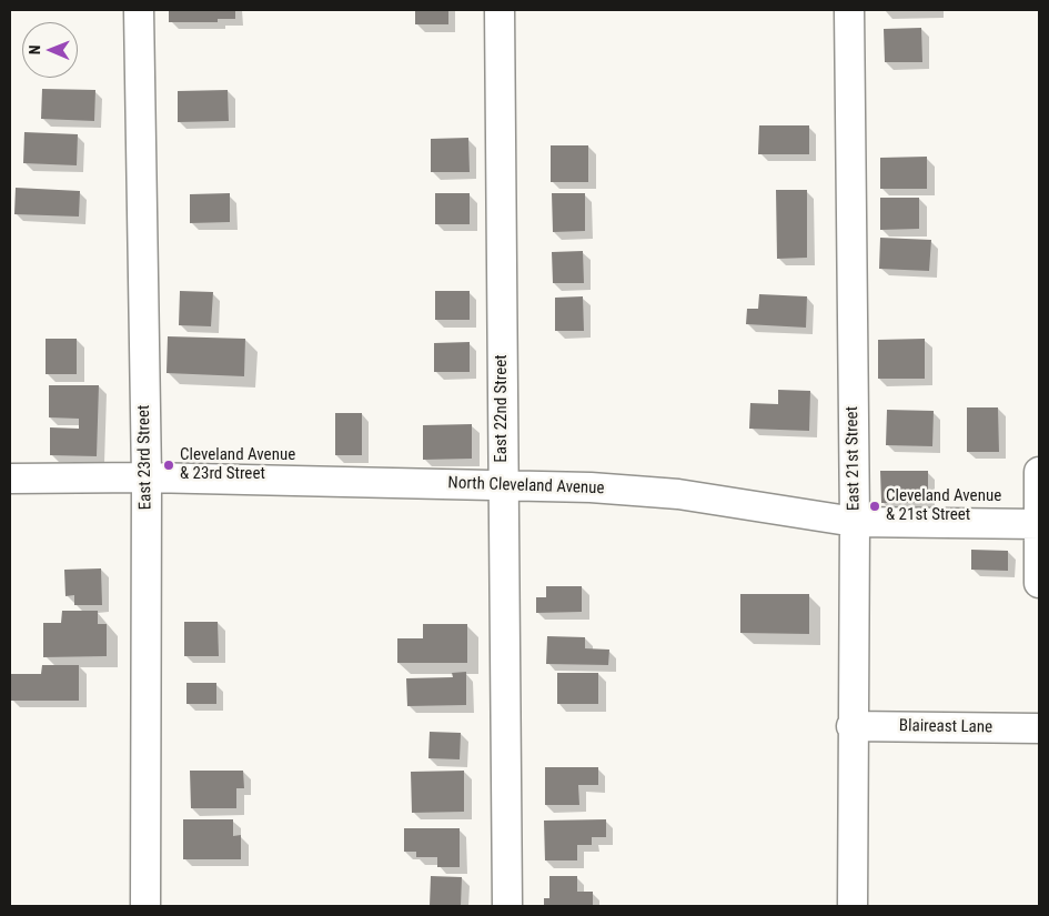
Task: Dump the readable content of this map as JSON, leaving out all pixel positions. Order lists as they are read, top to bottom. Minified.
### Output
{"streets":{"street":["East 22nd Street","East 23rd Street","East 21st Street","North Cleveland Avenue","Blaireast Lane"]},"crossings":[["East 22nd Street","North Cleveland Avenue"],["East 23rd Street","North Cleveland Avenue"],["East 21st Street","North Cleveland Avenue"],["East 21st Street","Blaireast Lane"]],"places":["Cleveland Avenue & 23rd Street","Cleveland Avenue & 21st Street"],"north":"left"}
